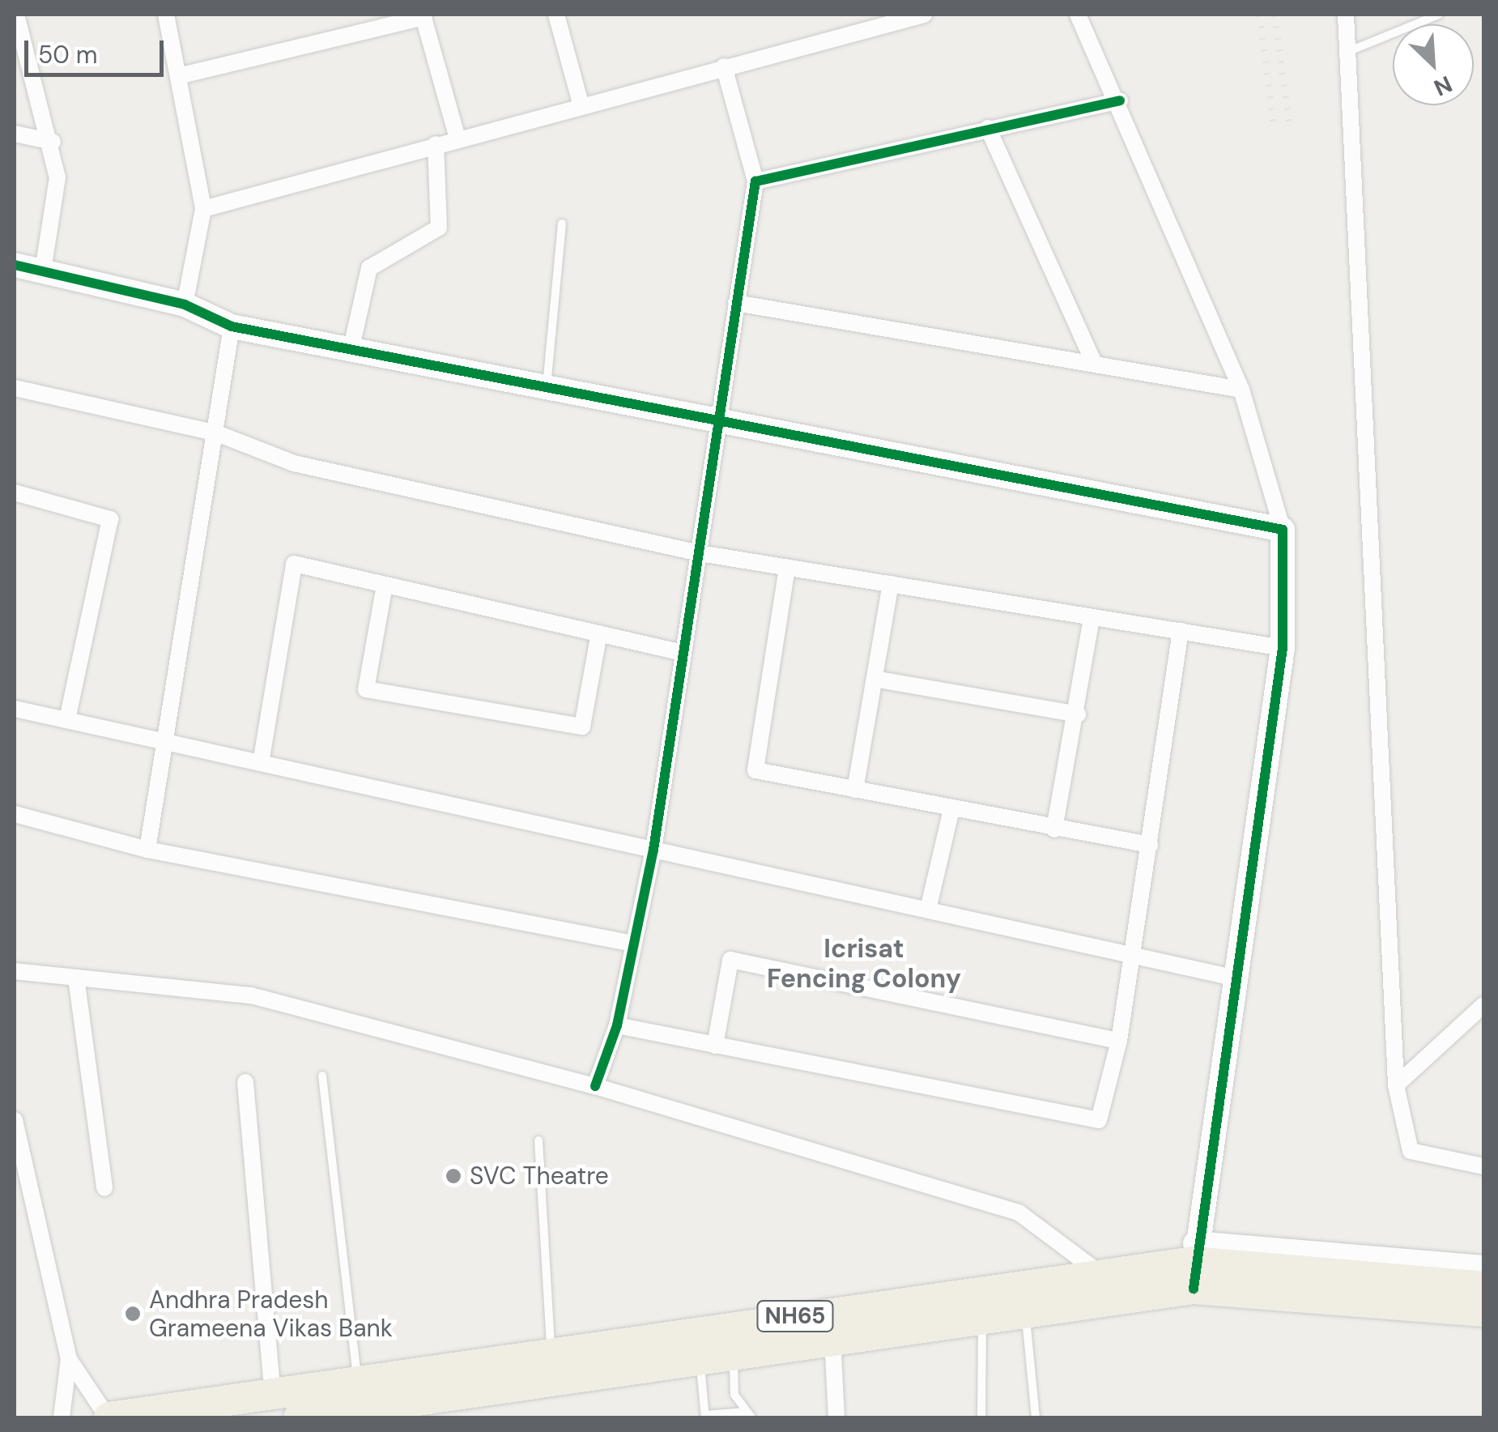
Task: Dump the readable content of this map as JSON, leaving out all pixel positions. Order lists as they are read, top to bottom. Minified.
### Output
{"streets":{"highway":["NH65"]},"districts":["Icrisat Fencing Colony"],"places":["SVC Theatre","Andhra Pradesh Grameena Vikas Bank"],"scale_bar":"50 m","north":"bottom right"}
